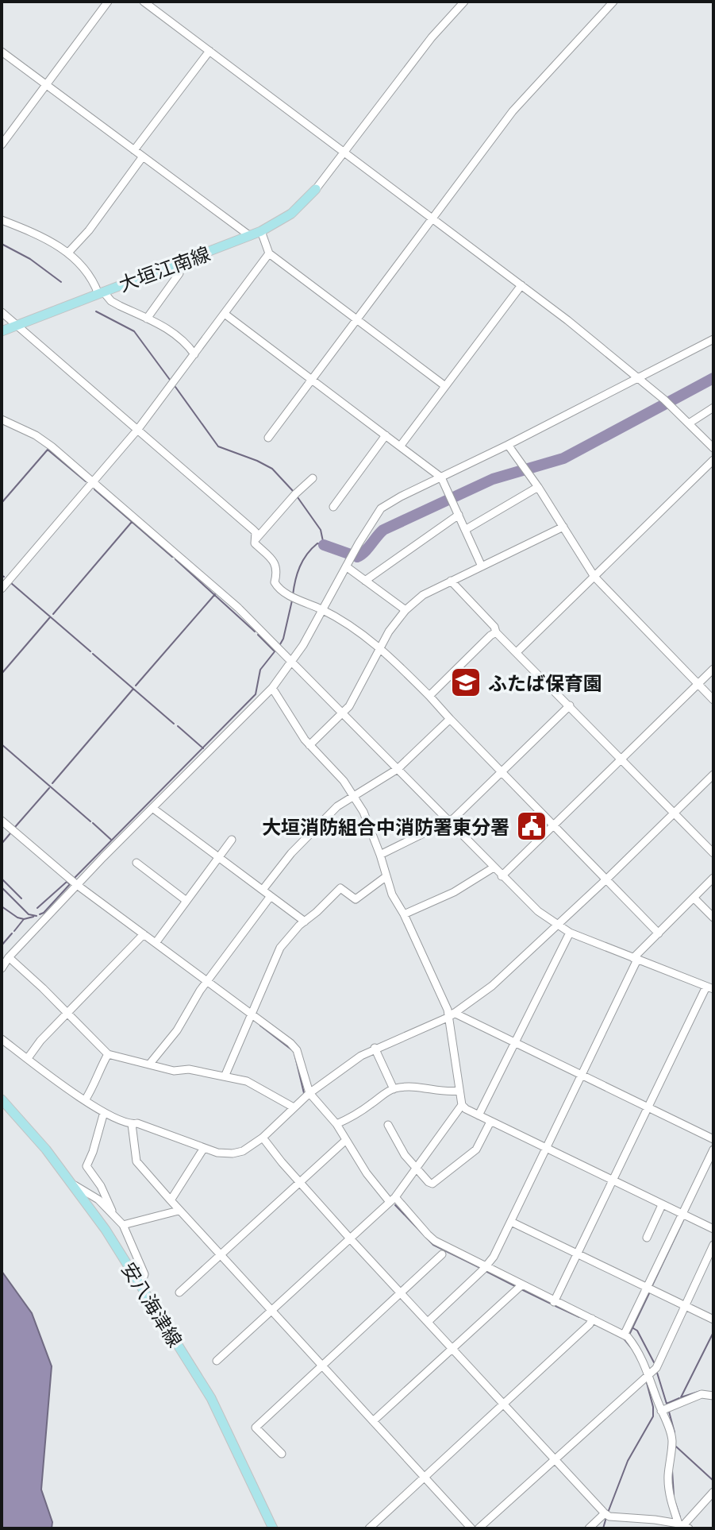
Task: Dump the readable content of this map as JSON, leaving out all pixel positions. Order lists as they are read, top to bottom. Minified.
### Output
{"streets":{"main road":["大垣江南線","安八海津線"]},"places":{"school or university":["ふたば保育園"],"public building":["大垣消防組合中消防署東分署"]}}
